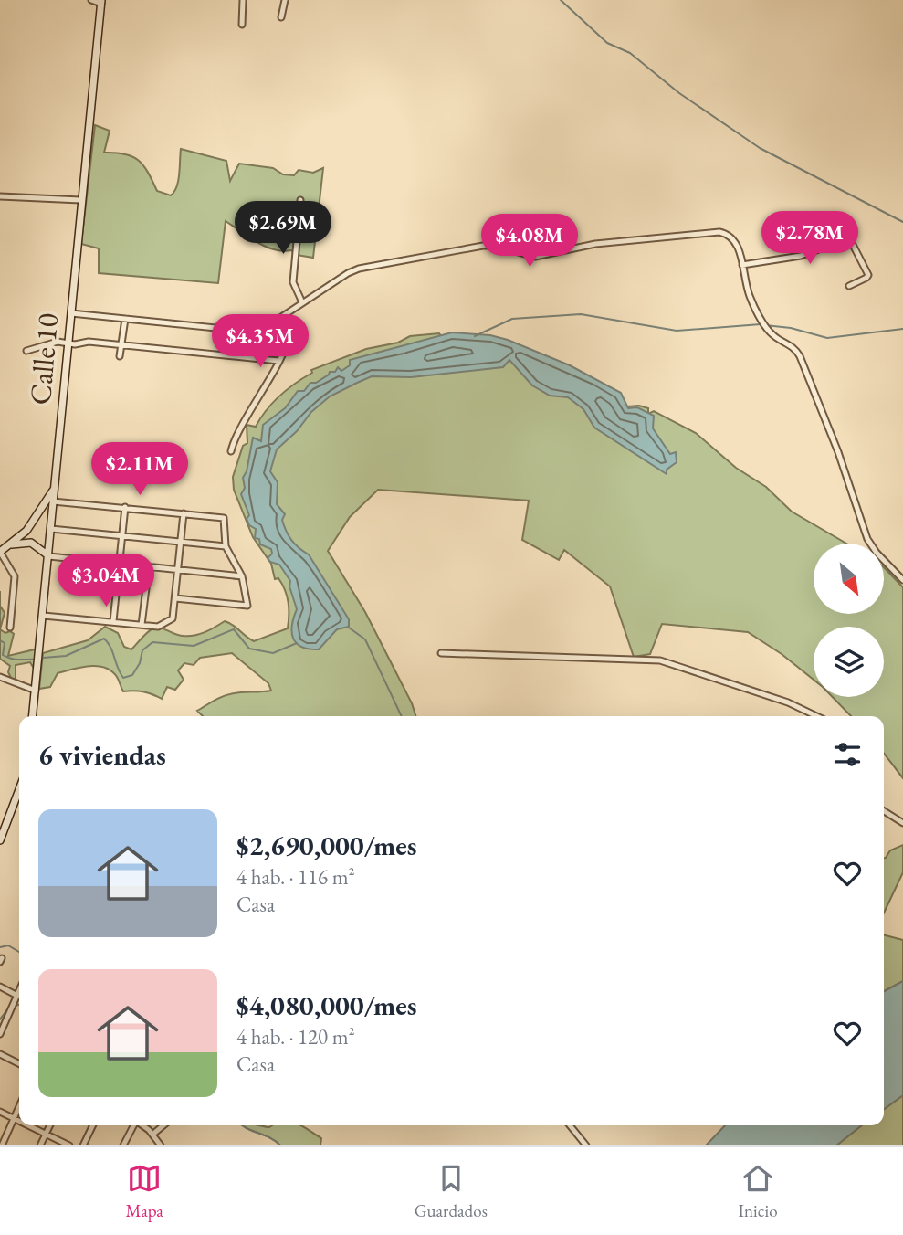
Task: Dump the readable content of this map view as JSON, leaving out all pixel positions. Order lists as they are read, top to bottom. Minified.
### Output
{"streets":{"street":["Calle 10"]},"north":"bottom right","page":{"price":["$2.69M","$2.78M","$4.08M","$4.35M","$2.11M","$3.04M"],"heading":"6 viviendas","list":[{"name":"$2,690,000/mes","note":"4 hab. · 116 m² · Casa"},{"name":"$4,080,000/mes","note":"4 hab. · 120 m² · Casa"}],"tabs":["Mapa","Guardados","Inicio"]}}
